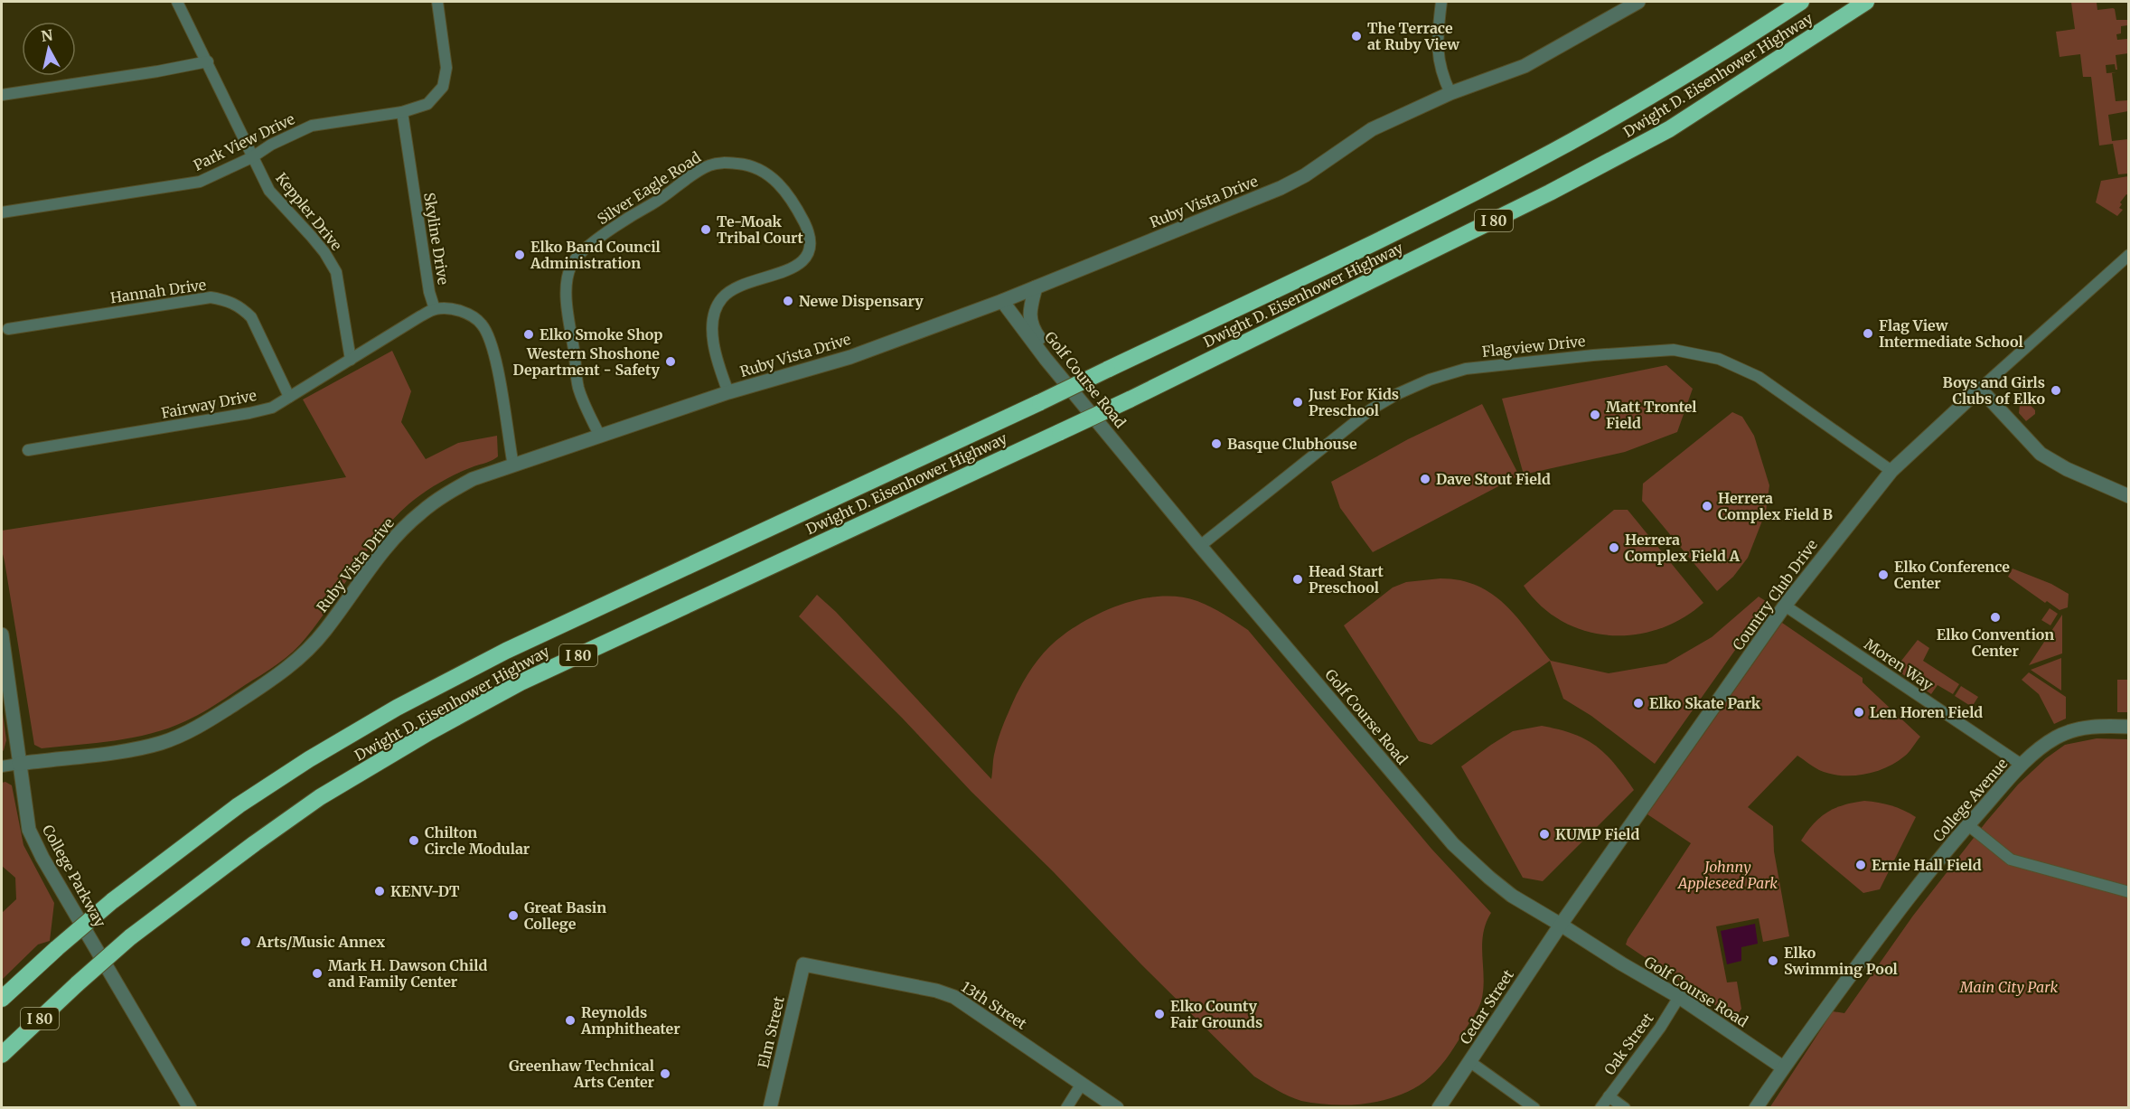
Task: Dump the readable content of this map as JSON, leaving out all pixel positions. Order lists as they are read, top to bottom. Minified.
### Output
{"streets":{"highway":["Dwight D. Eisenhower Highway","I 80"],"street":["Park View Drive","Silver Eagle Road","Ruby Vista Drive","Keppler Drive","Skyline Drive","Hannah Drive","Flagview Drive","Golf Course Road","Fairway Drive","Country Club Drive","Moren Way","College Avenue","College Parkway","13th Street","Cedar Street","Elm Street","Oak Street"]},"crossings":[["Park View Drive","Keppler Drive"],["Park View Drive","Skyline Drive"],["Silver Eagle Road","Ruby Vista Drive"],["Ruby Vista Drive","Golf Course Road"],["Ruby Vista Drive","College Parkway"],["Keppler Drive","Fairway Drive"],["Skyline Drive","Fairway Drive"],["Hannah Drive","Fairway Drive"],["Flagview Drive","Golf Course Road"],["Flagview Drive","Country Club Drive"],["Golf Course Road","Country Club Drive"],["Golf Course Road","College Avenue"],["Golf Course Road","Cedar Street"],["Golf Course Road","Oak Street"],["Country Club Drive","Moren Way"],["Country Club Drive","Cedar Street"],["Moren Way","College Avenue"],["13th Street","Elm Street"]],"parks":["Johnny Appleseed Park","Main City Park"],"places":["The Terrace at Ruby View","Te-Moak Tribal Court","Elko Band Council Administration","Newe Dispensary","Flag View Intermediate School","Elko Smoke Shop","Western Shoshone Department - Safety","Boys and Girls Clubs of Elko","Just For Kids Preschool","Matt Trontel Field","Basque Clubhouse","Dave Stout Field","Herrera Complex Field B","Herrera Complex Field A","Elko Conference Center","Head Start Preschool","Elko Convention Center","Elko Skate Park","Len Horen Field","KUMP Field","Chilton Circle Modular","Ernie Hall Field","KENV-DT","Great Basin College","Arts/Music Annex","Elko Swimming Pool","Mark H. Dawson Child and Family Center","Elko County Fair Grounds","Reynolds Amphitheater","Greenhaw Technical Arts Center"],"north":"top"}
